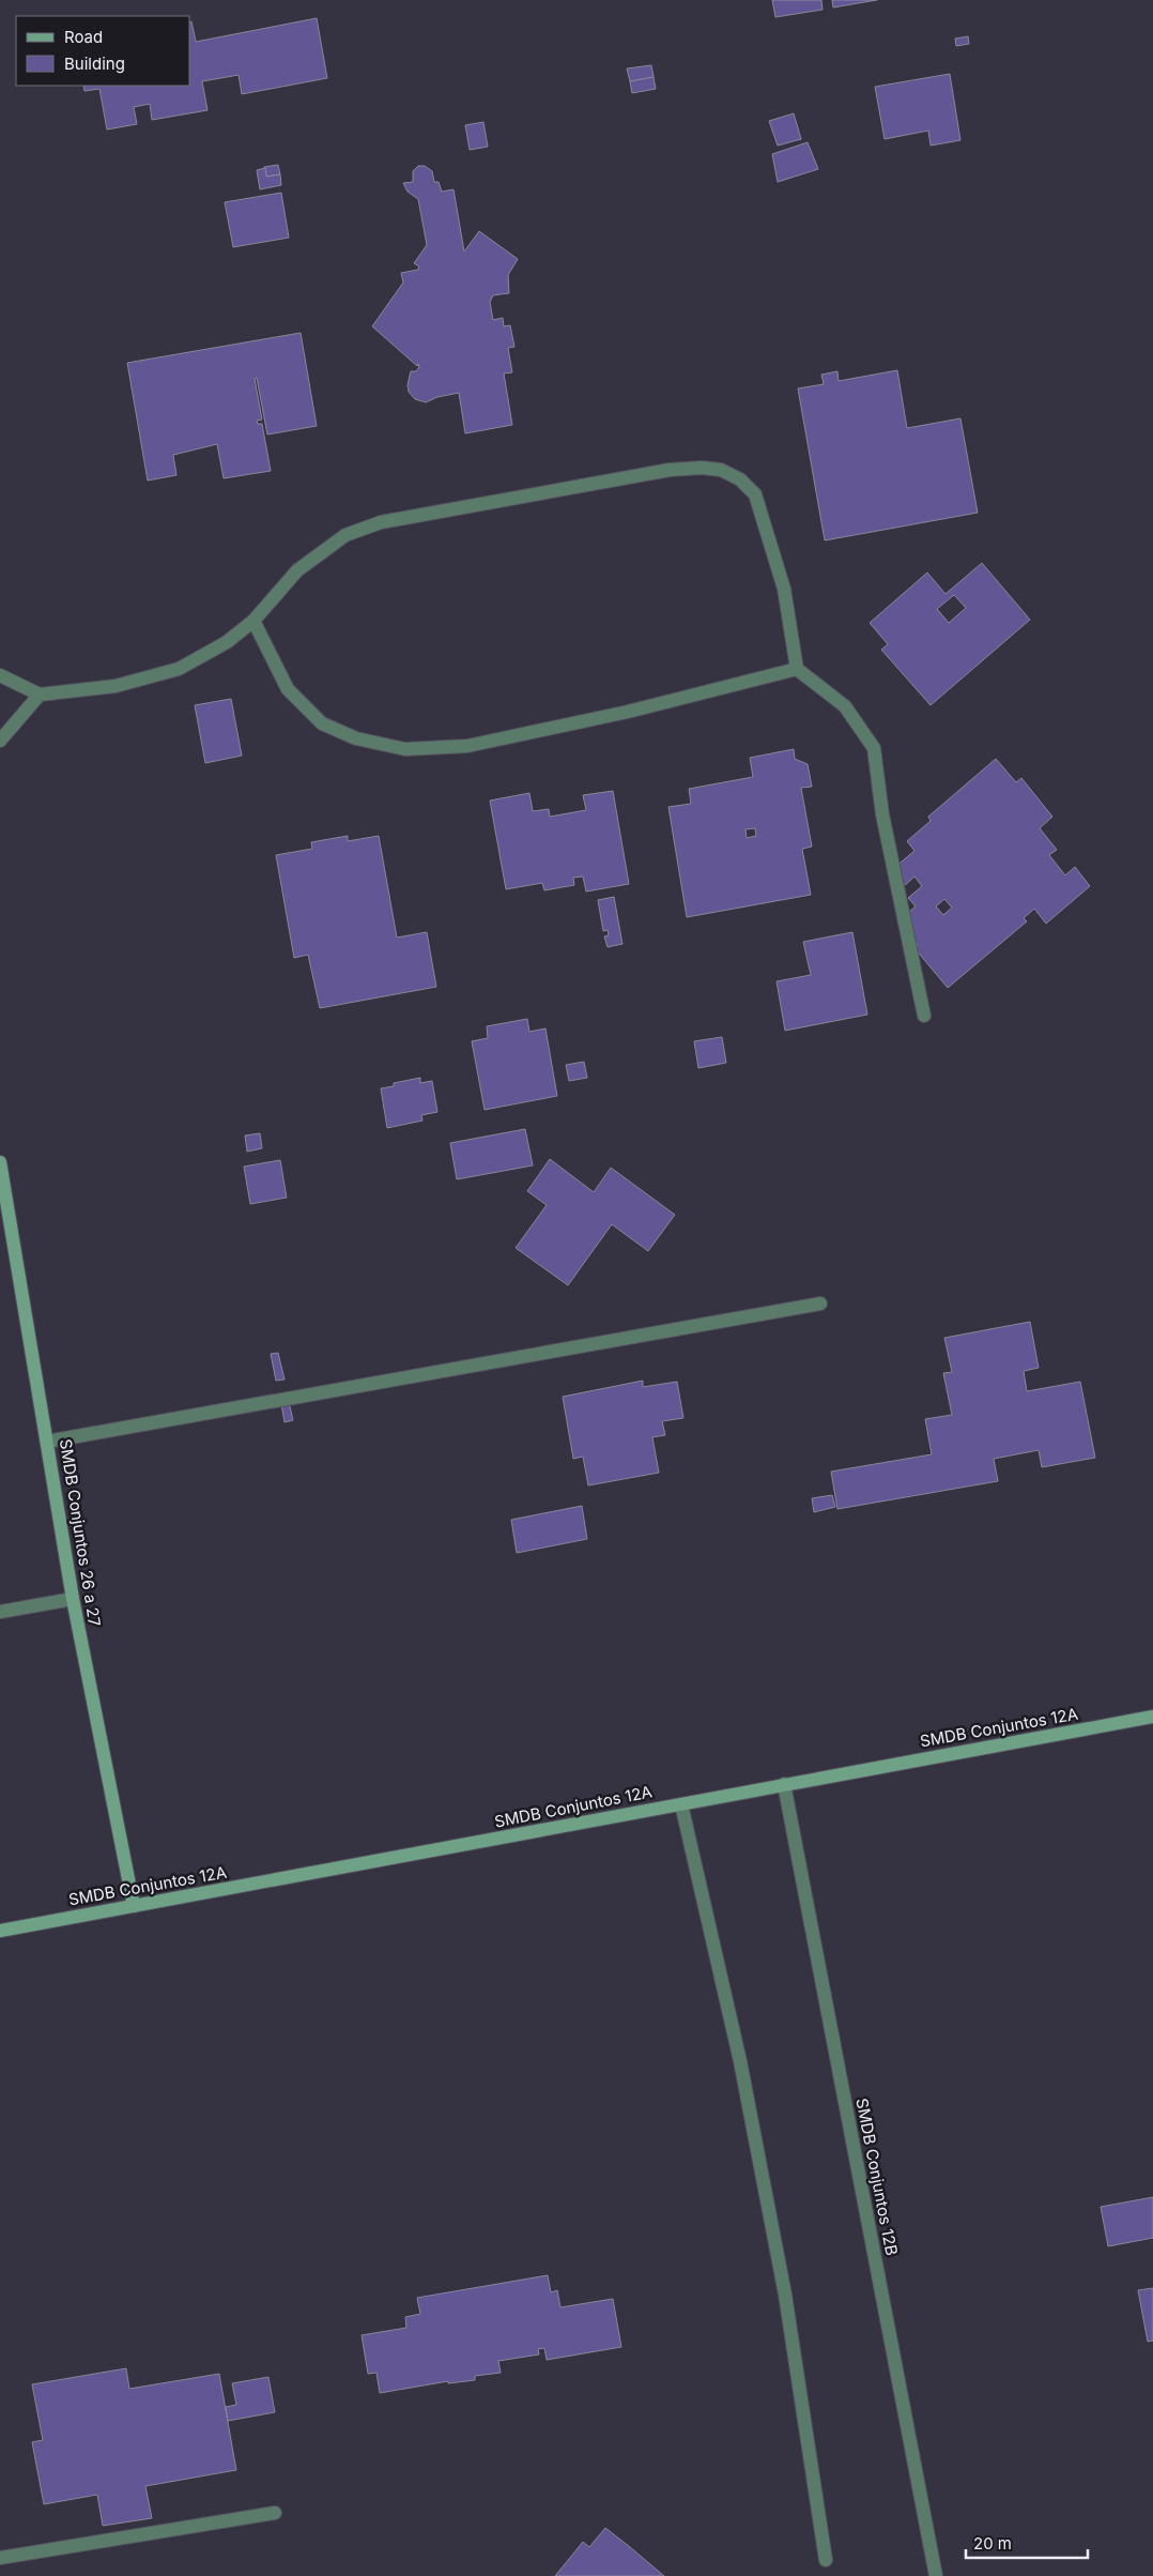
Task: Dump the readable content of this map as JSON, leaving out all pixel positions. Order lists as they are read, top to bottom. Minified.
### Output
{"streets":{"street":["SMDB Conjuntos 26 a 27","SMDB Conjuntos 12A","SMDB Conjuntos 12B"]},"crossings":[["SMDB Conjuntos 26 a 27","SMDB Conjuntos 12A"],["SMDB Conjuntos 12A","SMDB Conjuntos 12B"]],"legend":["Road","Building"],"scale_bar":"20 m"}
